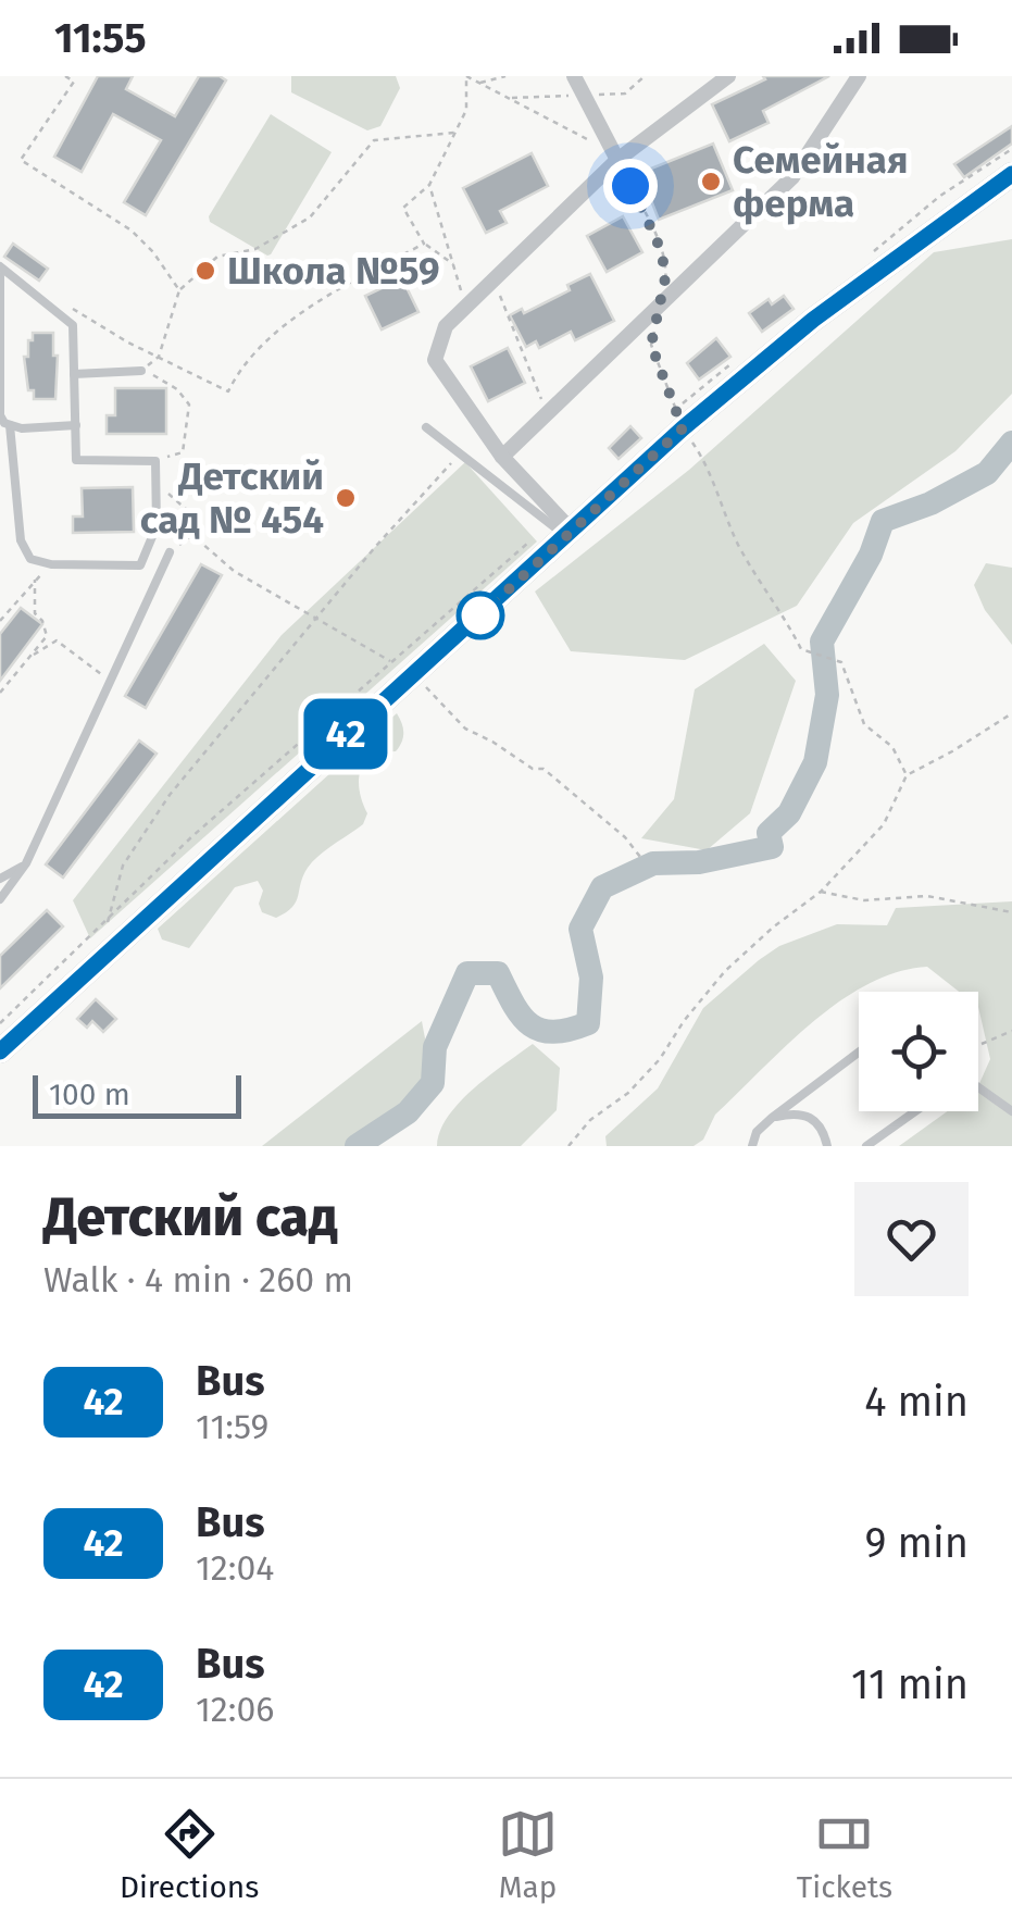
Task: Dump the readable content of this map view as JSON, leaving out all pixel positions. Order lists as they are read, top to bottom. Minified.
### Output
{"places":["Семейная ферма","Школа №59","Детский сад № 454"],"lines":["bus line 42"],"scale_bar":"100 m","page":{"status":"11:55","on_map":"42","scale":"100 m","heading":["Детский сад","Walk · 4 min · 260 m"],"list":[{"mark":"42","name":"Bus","note":"11:59","value":"4 min"},{"mark":"42","name":"Bus","note":"12:04","value":"9 min"},{"mark":"42","name":"Bus","note":"12:06","value":"11 min"}],"tabs":["Directions","Map","Tickets"]}}
